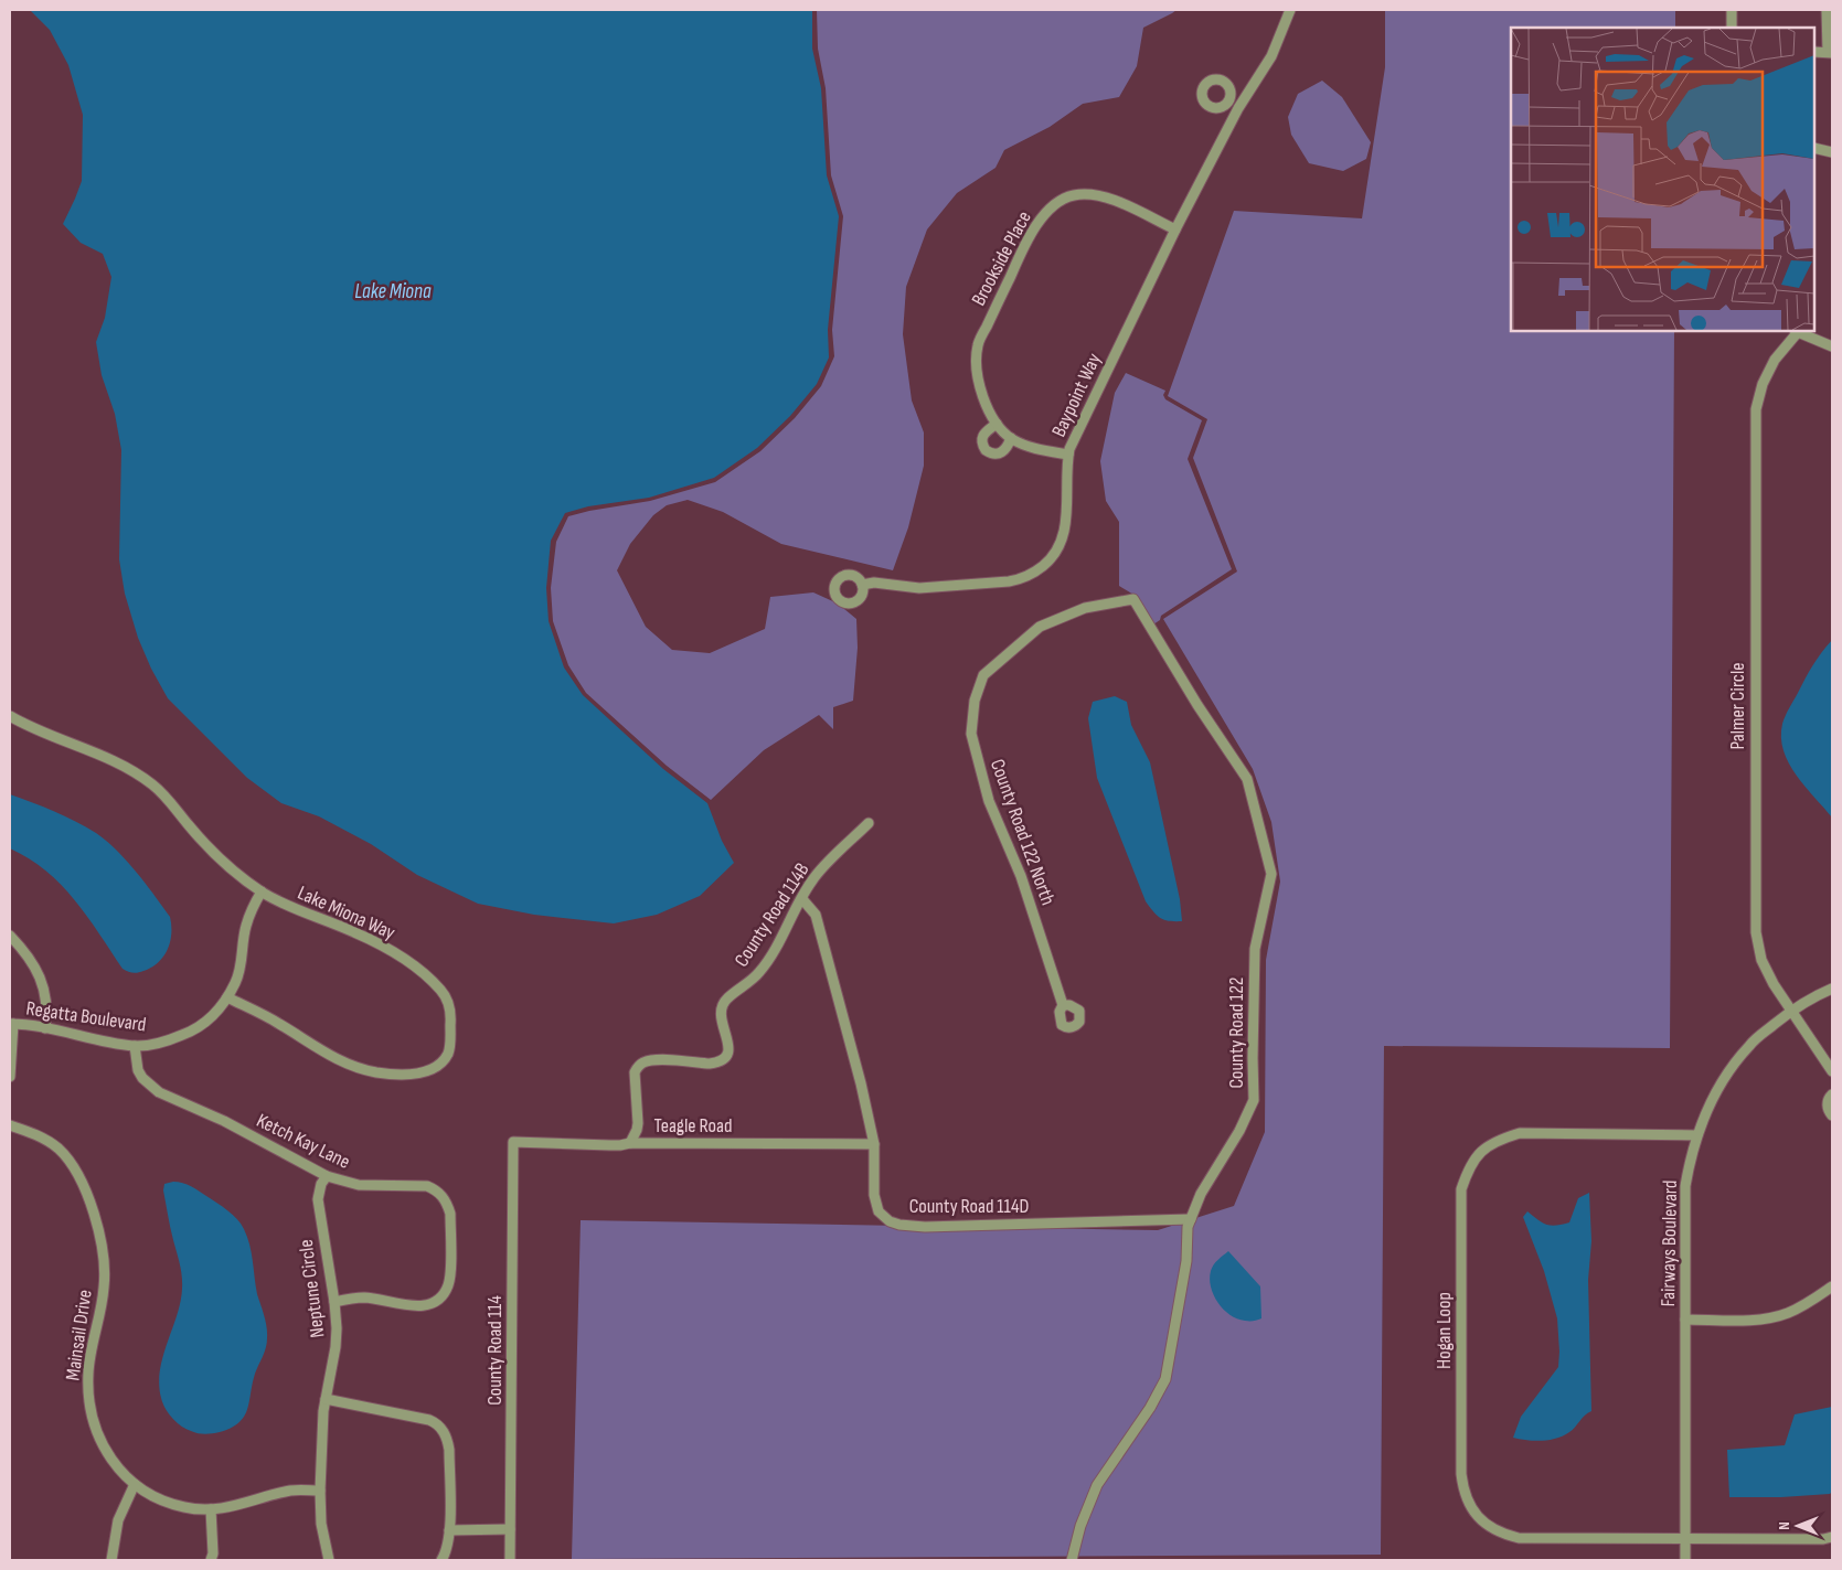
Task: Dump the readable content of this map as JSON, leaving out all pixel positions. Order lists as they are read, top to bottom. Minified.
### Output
{"streets":{"street":["Brookside Place","Baypoint Way","Palmer Circle","County Road 122 North","Lake Miona Way","County Road 114B","Regatta Boulevard","County Road 122","Teagle Road","Ketch Kay Lane","County Road 114D","Fairways Boulevard","Neptune Circle","Hogan Loop","Mainsail Drive","County Road 114"]},"crossings":[["Brookside Place","Baypoint Way"],["Palmer Circle","Fairways Boulevard"],["County Road 122 North","County Road 122"],["Lake Miona Way","Regatta Boulevard"],["County Road 114B","Teagle Road"],["County Road 114B","County Road 114D"],["Regatta Boulevard","Ketch Kay Lane"],["County Road 122","County Road 114D"],["Teagle Road","County Road 114D"],["Teagle Road","County Road 114"],["Ketch Kay Lane","Neptune Circle"],["Fairways Boulevard","Hogan Loop"],["Neptune Circle","Mainsail Drive"]],"water":["Lake Miona"],"north":"left"}
